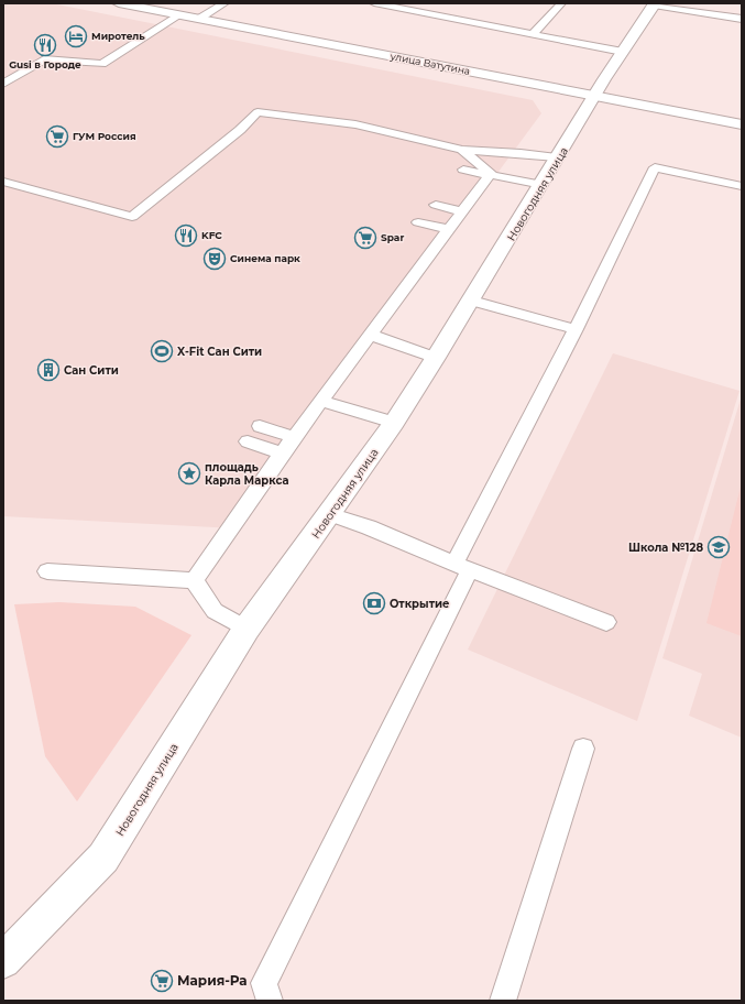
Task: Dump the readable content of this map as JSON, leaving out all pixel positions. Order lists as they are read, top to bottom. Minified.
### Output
{"streets":{"street":["улица Ватутина","Новогодняя улица"]},"crossings":[["улица Ватутина","Новогодняя улица"]],"places":{"hotel":["Миротель"],"restaurant":["Gusi в Городе","KFC"],"supermarket":["ГУМ Россия","Spar","Мария-Ра"],"theatre":["Синема парк"],"sports":["X-Fit Сан Сити"],"building":["Сан Сити"],"place":["площадь Карла Маркса"],"school or university":["Школа №128"],"bank":["Открытие"]}}
